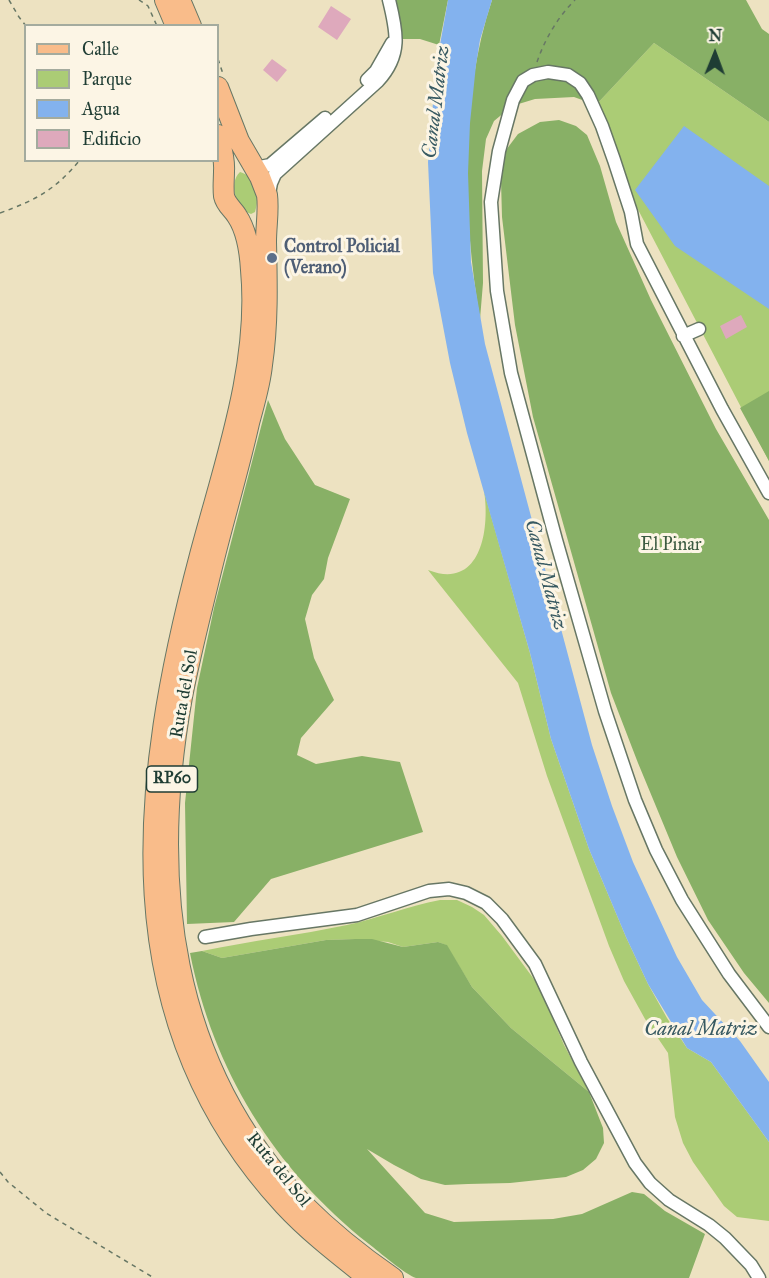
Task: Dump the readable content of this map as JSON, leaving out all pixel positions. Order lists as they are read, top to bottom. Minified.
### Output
{"streets":{"main road":["Ruta del Sol","RP60"]},"water":["Canal Matriz"],"parks":["El Pinar"],"places":["Control Policial (Verano)"],"legend":["Calle","Parque","Agua","Edificio"],"north":"top"}
